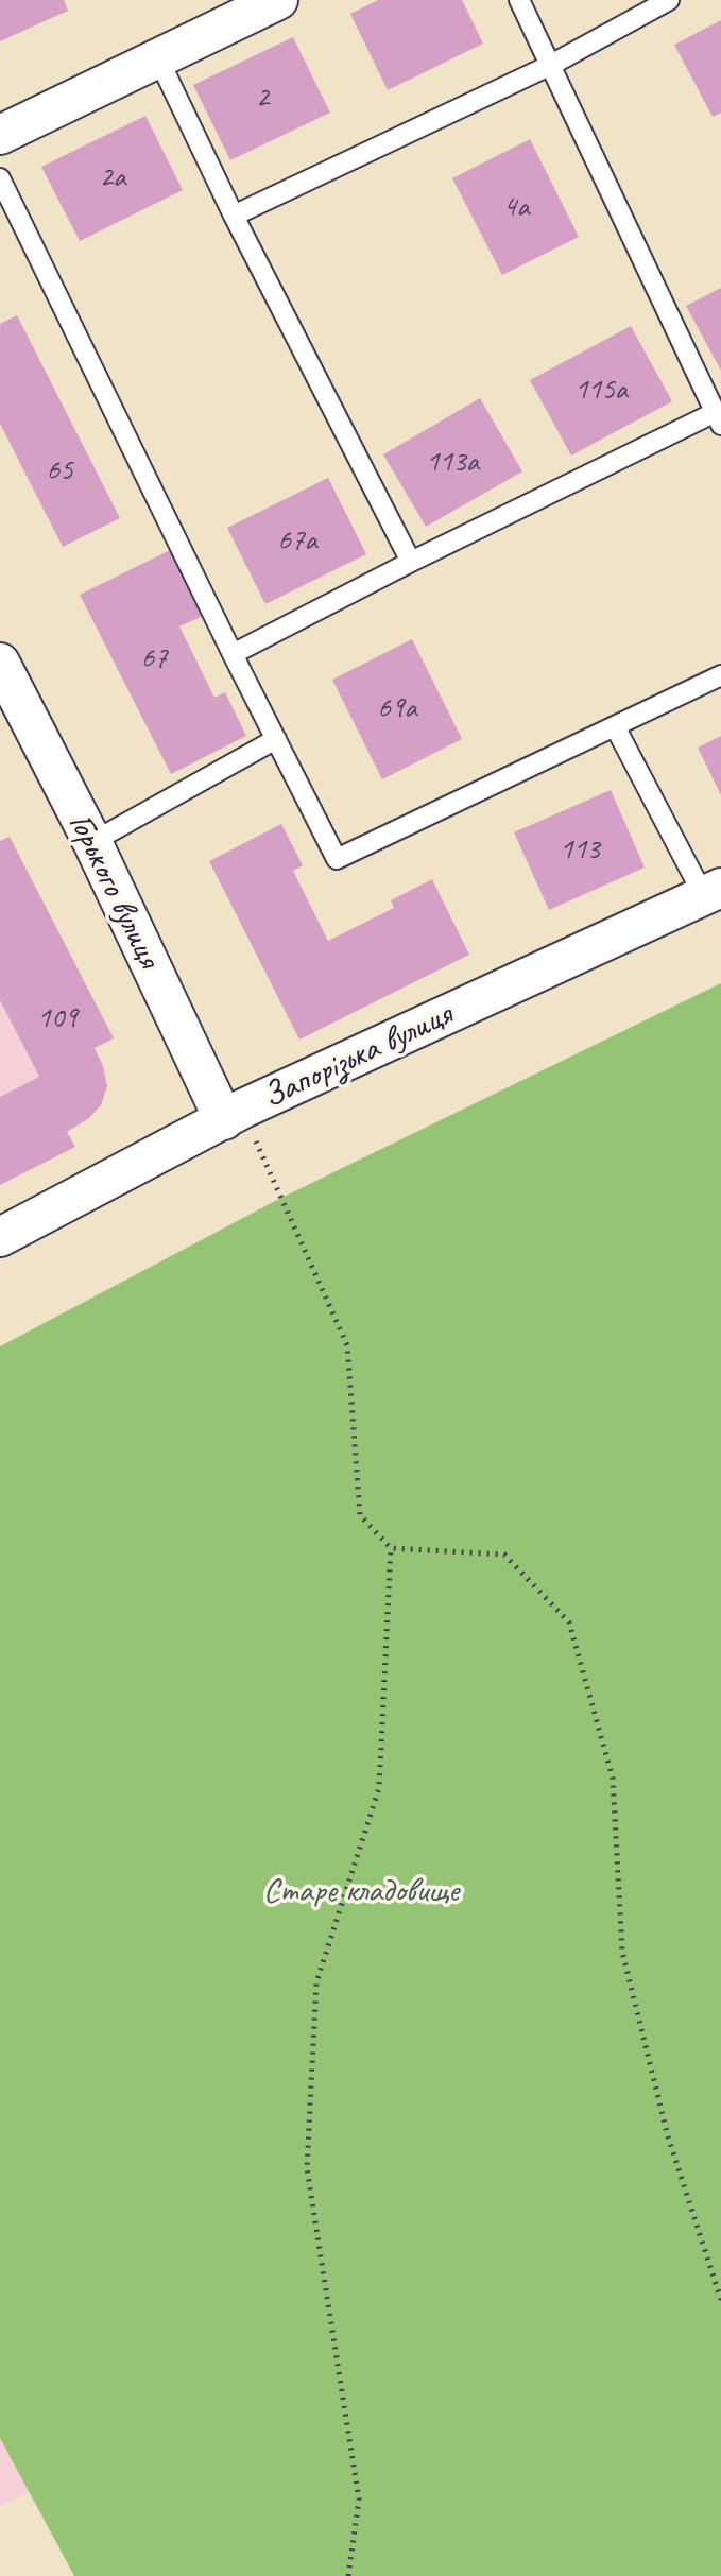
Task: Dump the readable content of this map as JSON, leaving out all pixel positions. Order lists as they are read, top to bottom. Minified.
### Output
{"streets":{"street":["Горького вулиця","Запорізька вулиця"]},"crossings":[["Горького вулиця","Запорізька вулиця"]],"parks":["Старе кладовище"],"house_numbers":["2","2а","4а","115а","113а","65","67а","67","69а","113","109"]}
